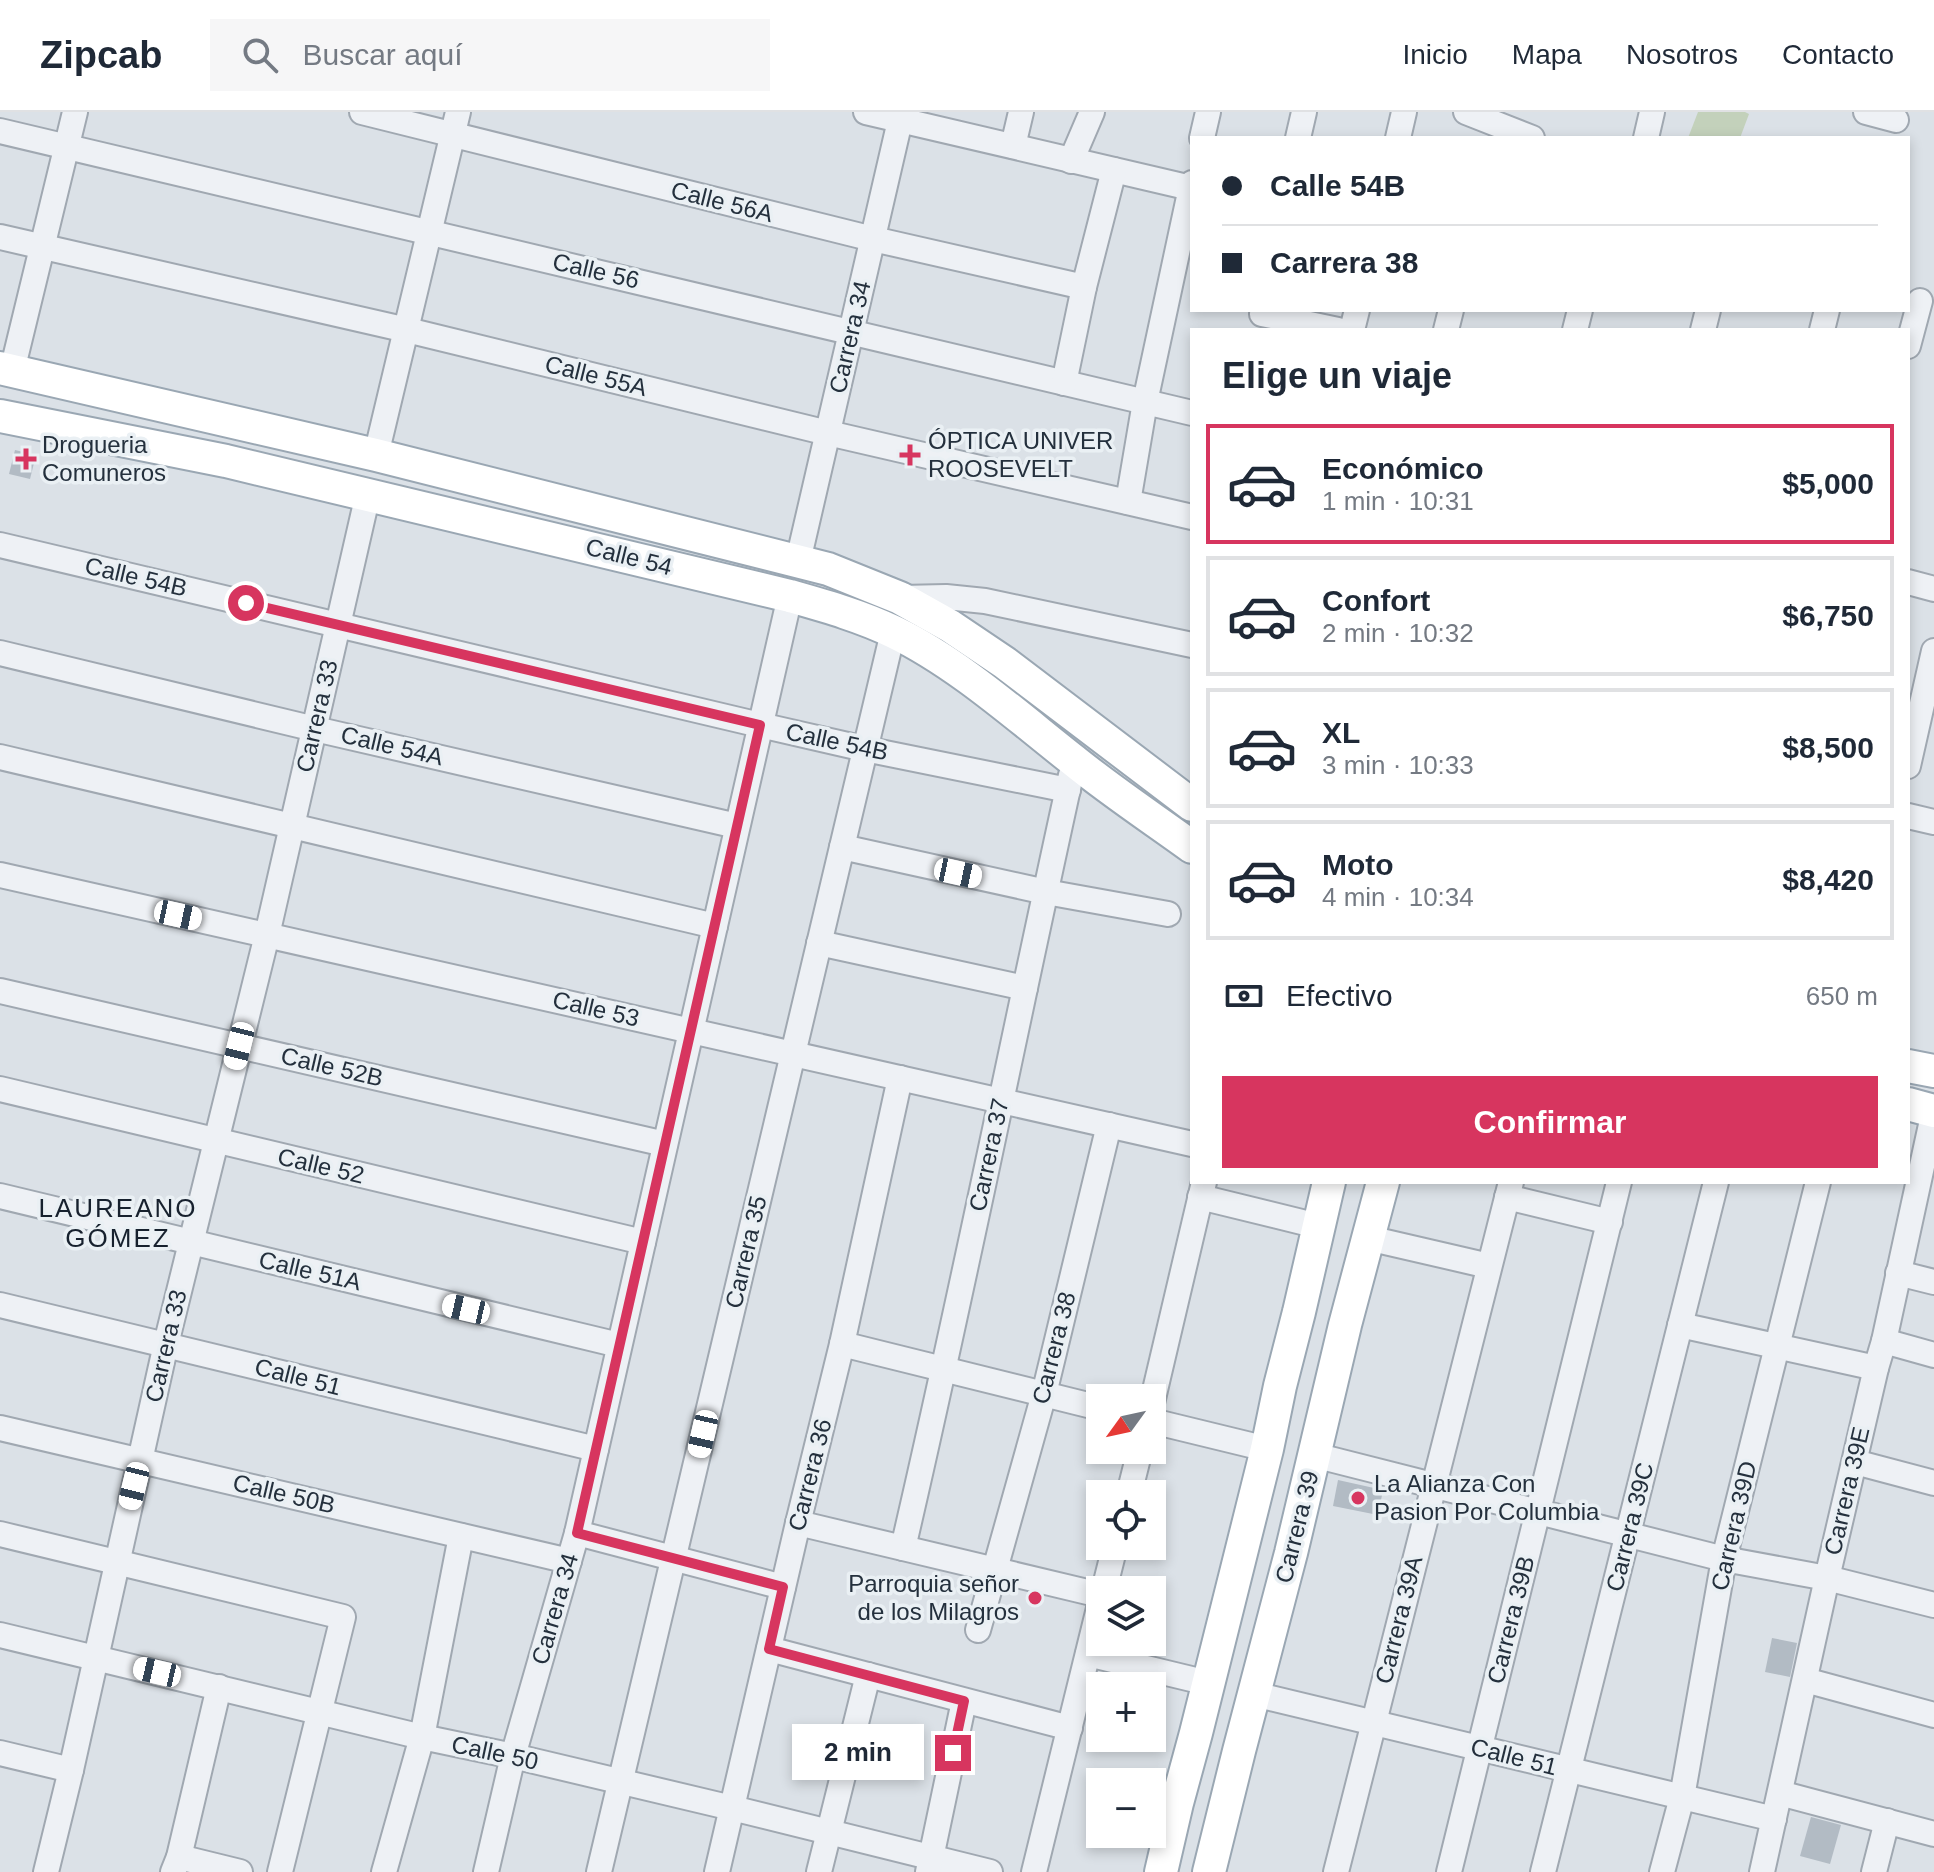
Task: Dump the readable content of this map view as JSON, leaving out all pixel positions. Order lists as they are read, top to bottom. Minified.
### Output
{"streets":{"main road":["Calle 54","Carrera 39"],"street":["Calle 56A","Calle 56","Carrera 34","Calle 55A","Calle 54B","Carrera 33","Calle 54A","Calle 53","Calle 52B","Carrera 37","Calle 52","Carrera 35","Calle 51A","Carrera 38","Calle 51","Carrera 36","Carrera 39E","Calle 50B","Carrera 39D","Carrera 39C","Carrera 39A","Carrera 39B","Calle 50"]},"crossings":[["Calle 56A","Carrera 34"],["Calle 56","Carrera 34"],["Carrera 34","Calle 55A"],["Carrera 34","Calle 54"],["Carrera 34","Calle 54B"],["Carrera 34","Calle 54A"],["Carrera 34","Calle 53"],["Carrera 34","Calle 52B"],["Carrera 34","Calle 52"],["Carrera 34","Calle 51A"],["Carrera 34","Calle 51"],["Carrera 34","Calle 50B"],["Carrera 34","Calle 50"],["Calle 54","Calle 54B"],["Calle 54","Carrera 33"],["Calle 54","Carrera 37"],["Calle 54","Carrera 35"],["Calle 54B","Carrera 33"],["Calle 54B","Carrera 37"],["Calle 54B","Carrera 35"],["Carrera 33","Calle 54A"],["Carrera 33","Calle 53"],["Carrera 33","Calle 52B"],["Carrera 33","Calle 52"],["Carrera 33","Calle 51A"],["Carrera 33","Calle 51"],["Carrera 33","Calle 50B"],["Carrera 33","Calle 50"],["Calle 53","Carrera 37"],["Calle 53","Carrera 35"],["Calle 53","Carrera 38"],["Calle 53","Carrera 36"],["Carrera 35","Calle 50"],["Calle 51","Carrera 39E"],["Calle 51","Carrera 39D"],["Calle 51","Carrera 39"],["Calle 51","Carrera 39C"],["Calle 51","Carrera 39A"],["Calle 51","Carrera 39B"],["Carrera 36","Calle 50"]],"districts":["LAUREANO GÓMEZ"],"places":{"health":["ÓPTICA UNIVER ROOSEVELT","Drogueria Comuneros"],"other":["La Alianza Con Pasion Por Columbia","Parroquia señor de los Milagros"]},"north":"bottom left","page":{"header":"Zipcab","search":"Buscar aquí","nav":["Inicio","Mapa","Nosotros","Contacto"],"banner":["Calle 54B","Carrera 38"],"heading":"Elige un viaje","list":[{"name":"Económico","note":"1 min · 10:31","value":"$5,000"},{"name":"Confort","note":"2 min · 10:32","value":"$6,750"},{"name":"XL","note":"3 min · 10:33","value":"$8,500"},{"name":"Moto","note":"4 min · 10:34","value":"$8,420"}],"pay":["Efectivo","650 m"],"buttons":"Confirmar","map_buttons":["+","−"],"bubble":"2 min"}}
